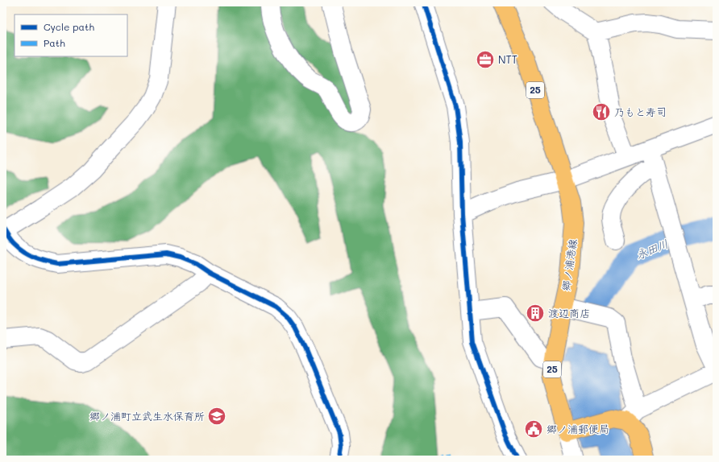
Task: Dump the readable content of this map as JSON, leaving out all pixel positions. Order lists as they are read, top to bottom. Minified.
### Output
{"streets":{"main road":["25","郷ノ浦港線"]},"water":["永田川"],"places":{"office":["NTT"],"restaurant":["乃もと寿司"],"building":["渡辺商店"],"school or university":["郷ノ浦町立武生水保育所"],"public building":["郷ノ浦郵便局"]},"legend":["Cycle path","Path"]}
